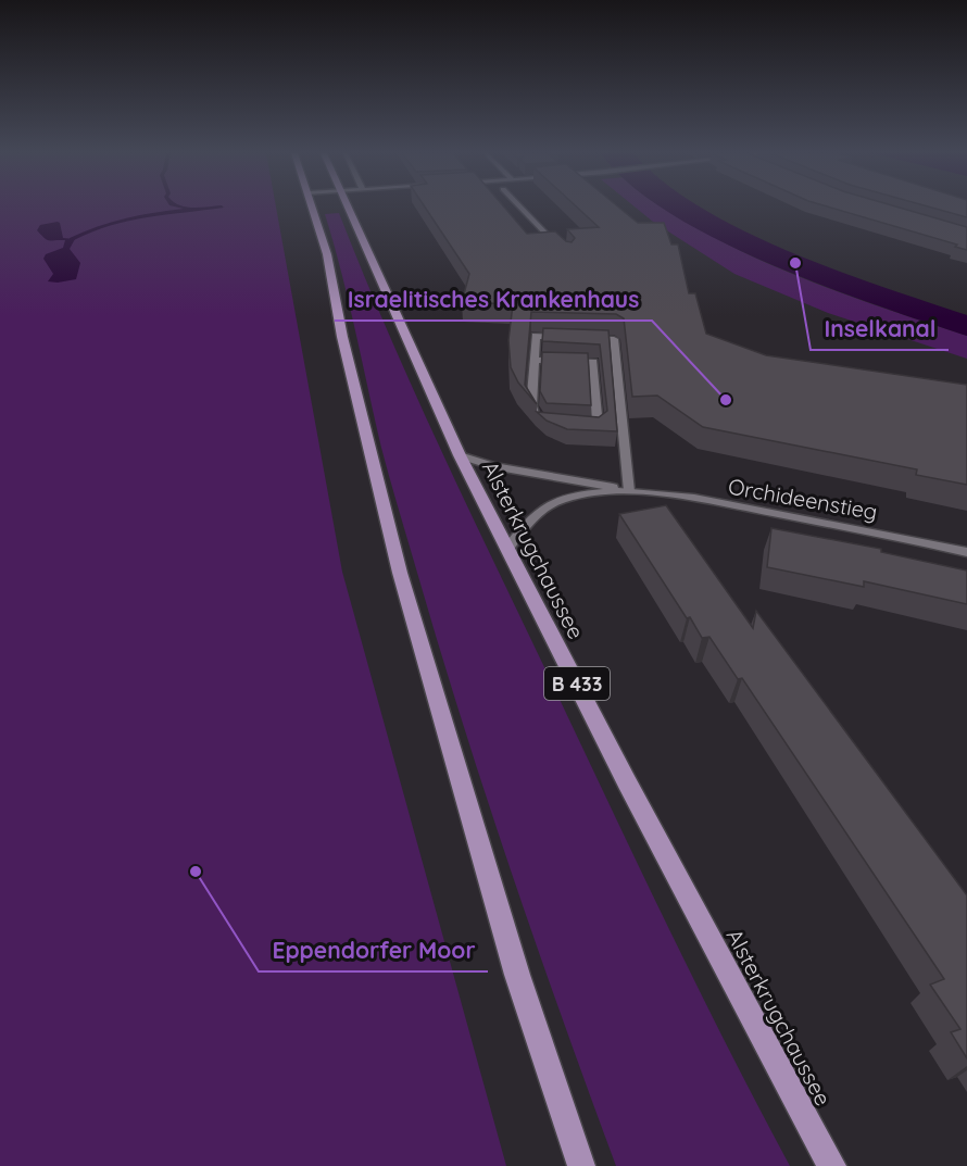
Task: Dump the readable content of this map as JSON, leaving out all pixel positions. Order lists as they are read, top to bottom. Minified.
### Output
{"streets":{"main road":["Alsterkrugchaussee","B 433"],"street":["Orchideenstieg"]},"crossings":[["Orchideenstieg","Alsterkrugchaussee"]],"places":["Inselkanal","Israelitisches Krankenhaus","Eppendorfer Moor"]}
